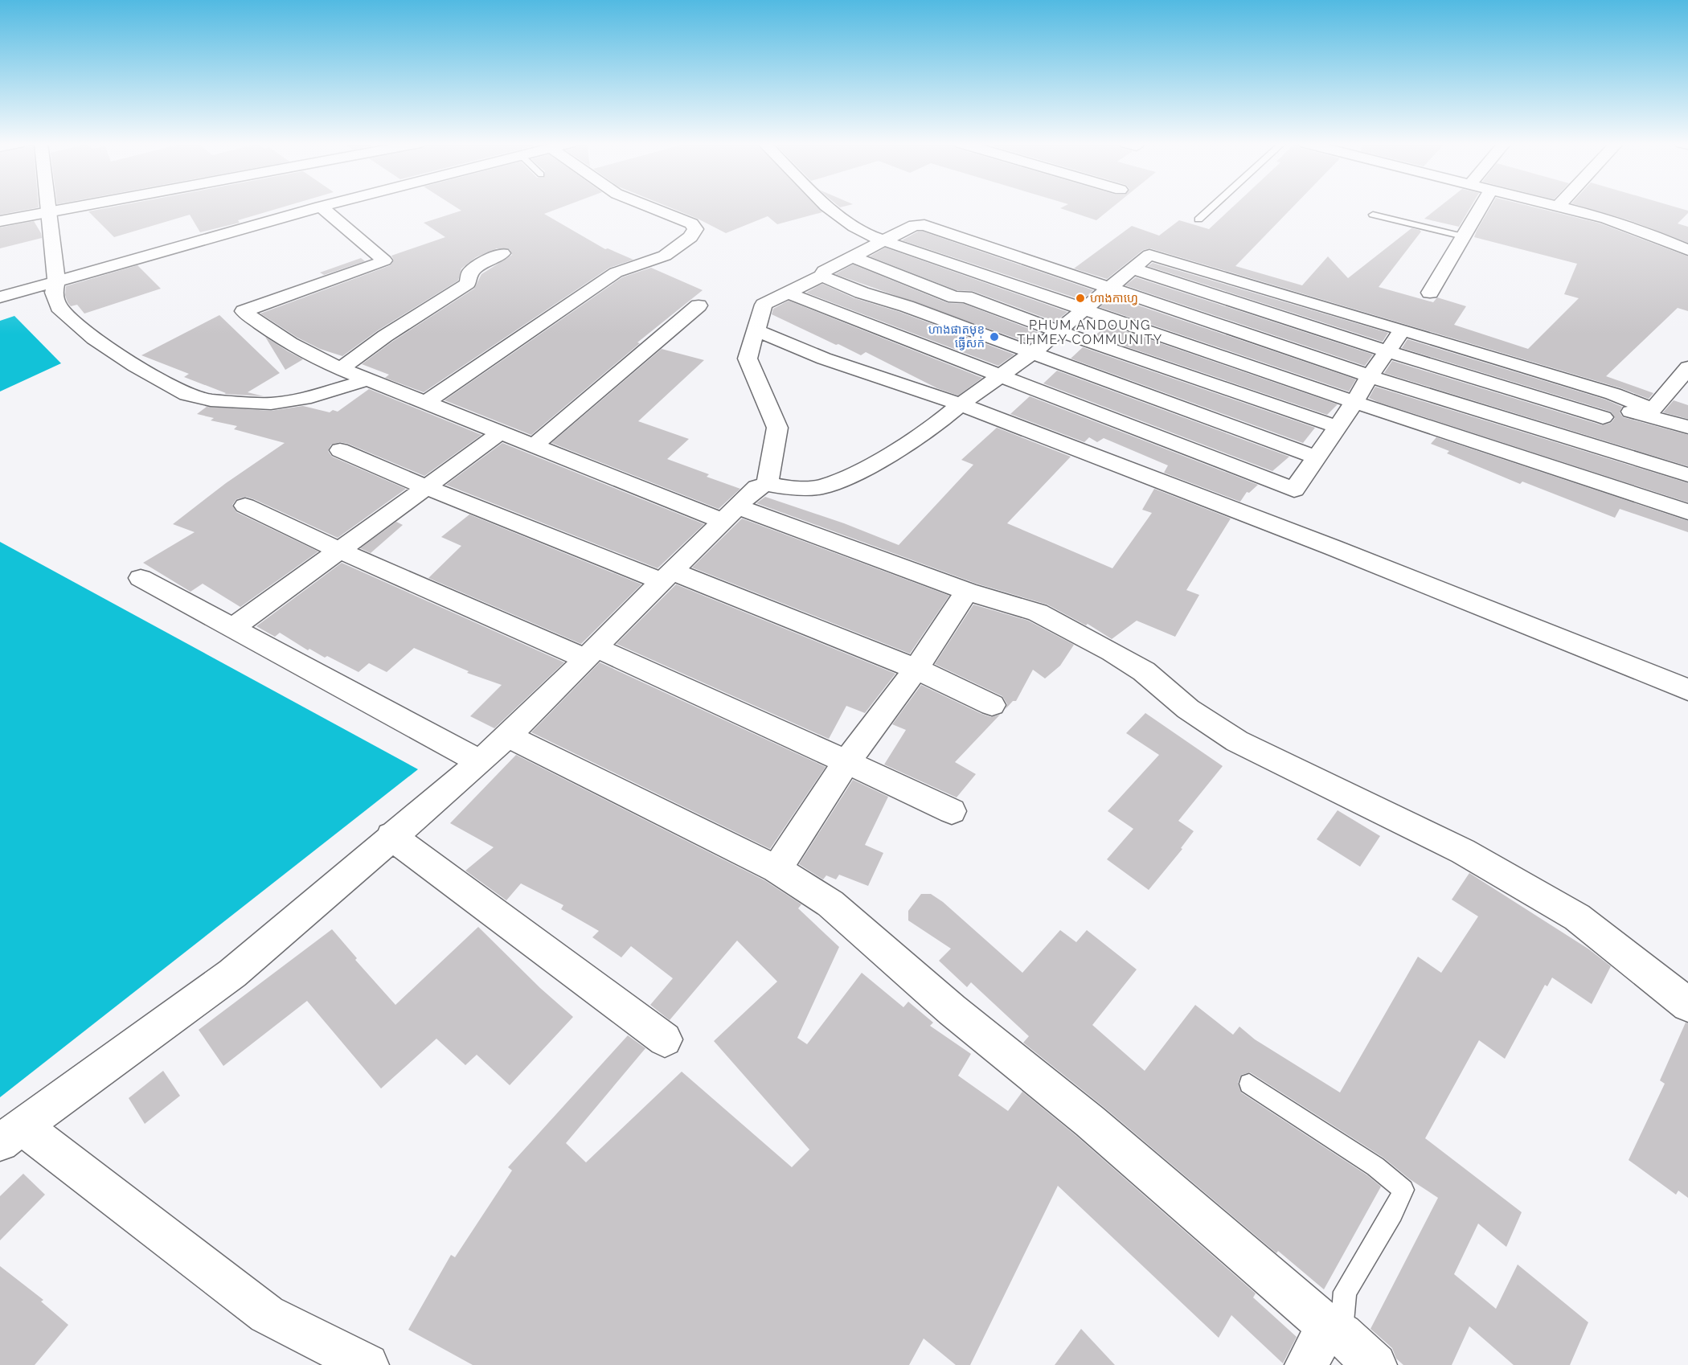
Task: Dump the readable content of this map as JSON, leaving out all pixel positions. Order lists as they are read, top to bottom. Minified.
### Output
{"districts":["PHUM ANDOUNG THMEY COMMUNITY"],"places":["ហាងកាហ្វេ","ហាងផាតមុខ ធ្វើសក់"]}
